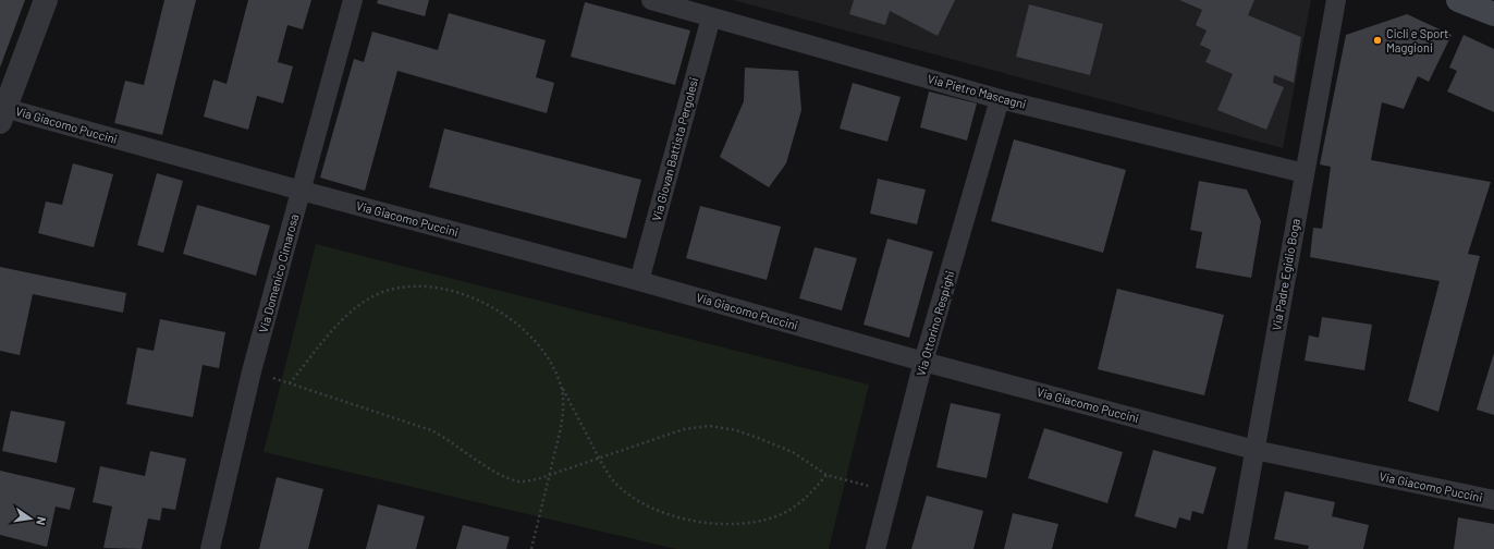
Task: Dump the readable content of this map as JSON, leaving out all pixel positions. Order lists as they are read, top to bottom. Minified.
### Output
{"streets":{"street":["Via Pietro Mascagni","Via Giacomo Puccini","Via Giovan Battista Pergolesi","Via Domenico Cimarosa","Via Padre Egidio Boga","Via Ottorino Respighi"]},"crossings":[["Via Pietro Mascagni","Via Giovan Battista Pergolesi"],["Via Pietro Mascagni","Via Padre Egidio Boga"],["Via Pietro Mascagni","Via Ottorino Respighi"],["Via Giacomo Puccini","Via Giovan Battista Pergolesi"],["Via Giacomo Puccini","Via Domenico Cimarosa"],["Via Giacomo Puccini","Via Padre Egidio Boga"],["Via Giacomo Puccini","Via Ottorino Respighi"]],"places":["Cicli e Sport Maggioni"],"north":"right"}
